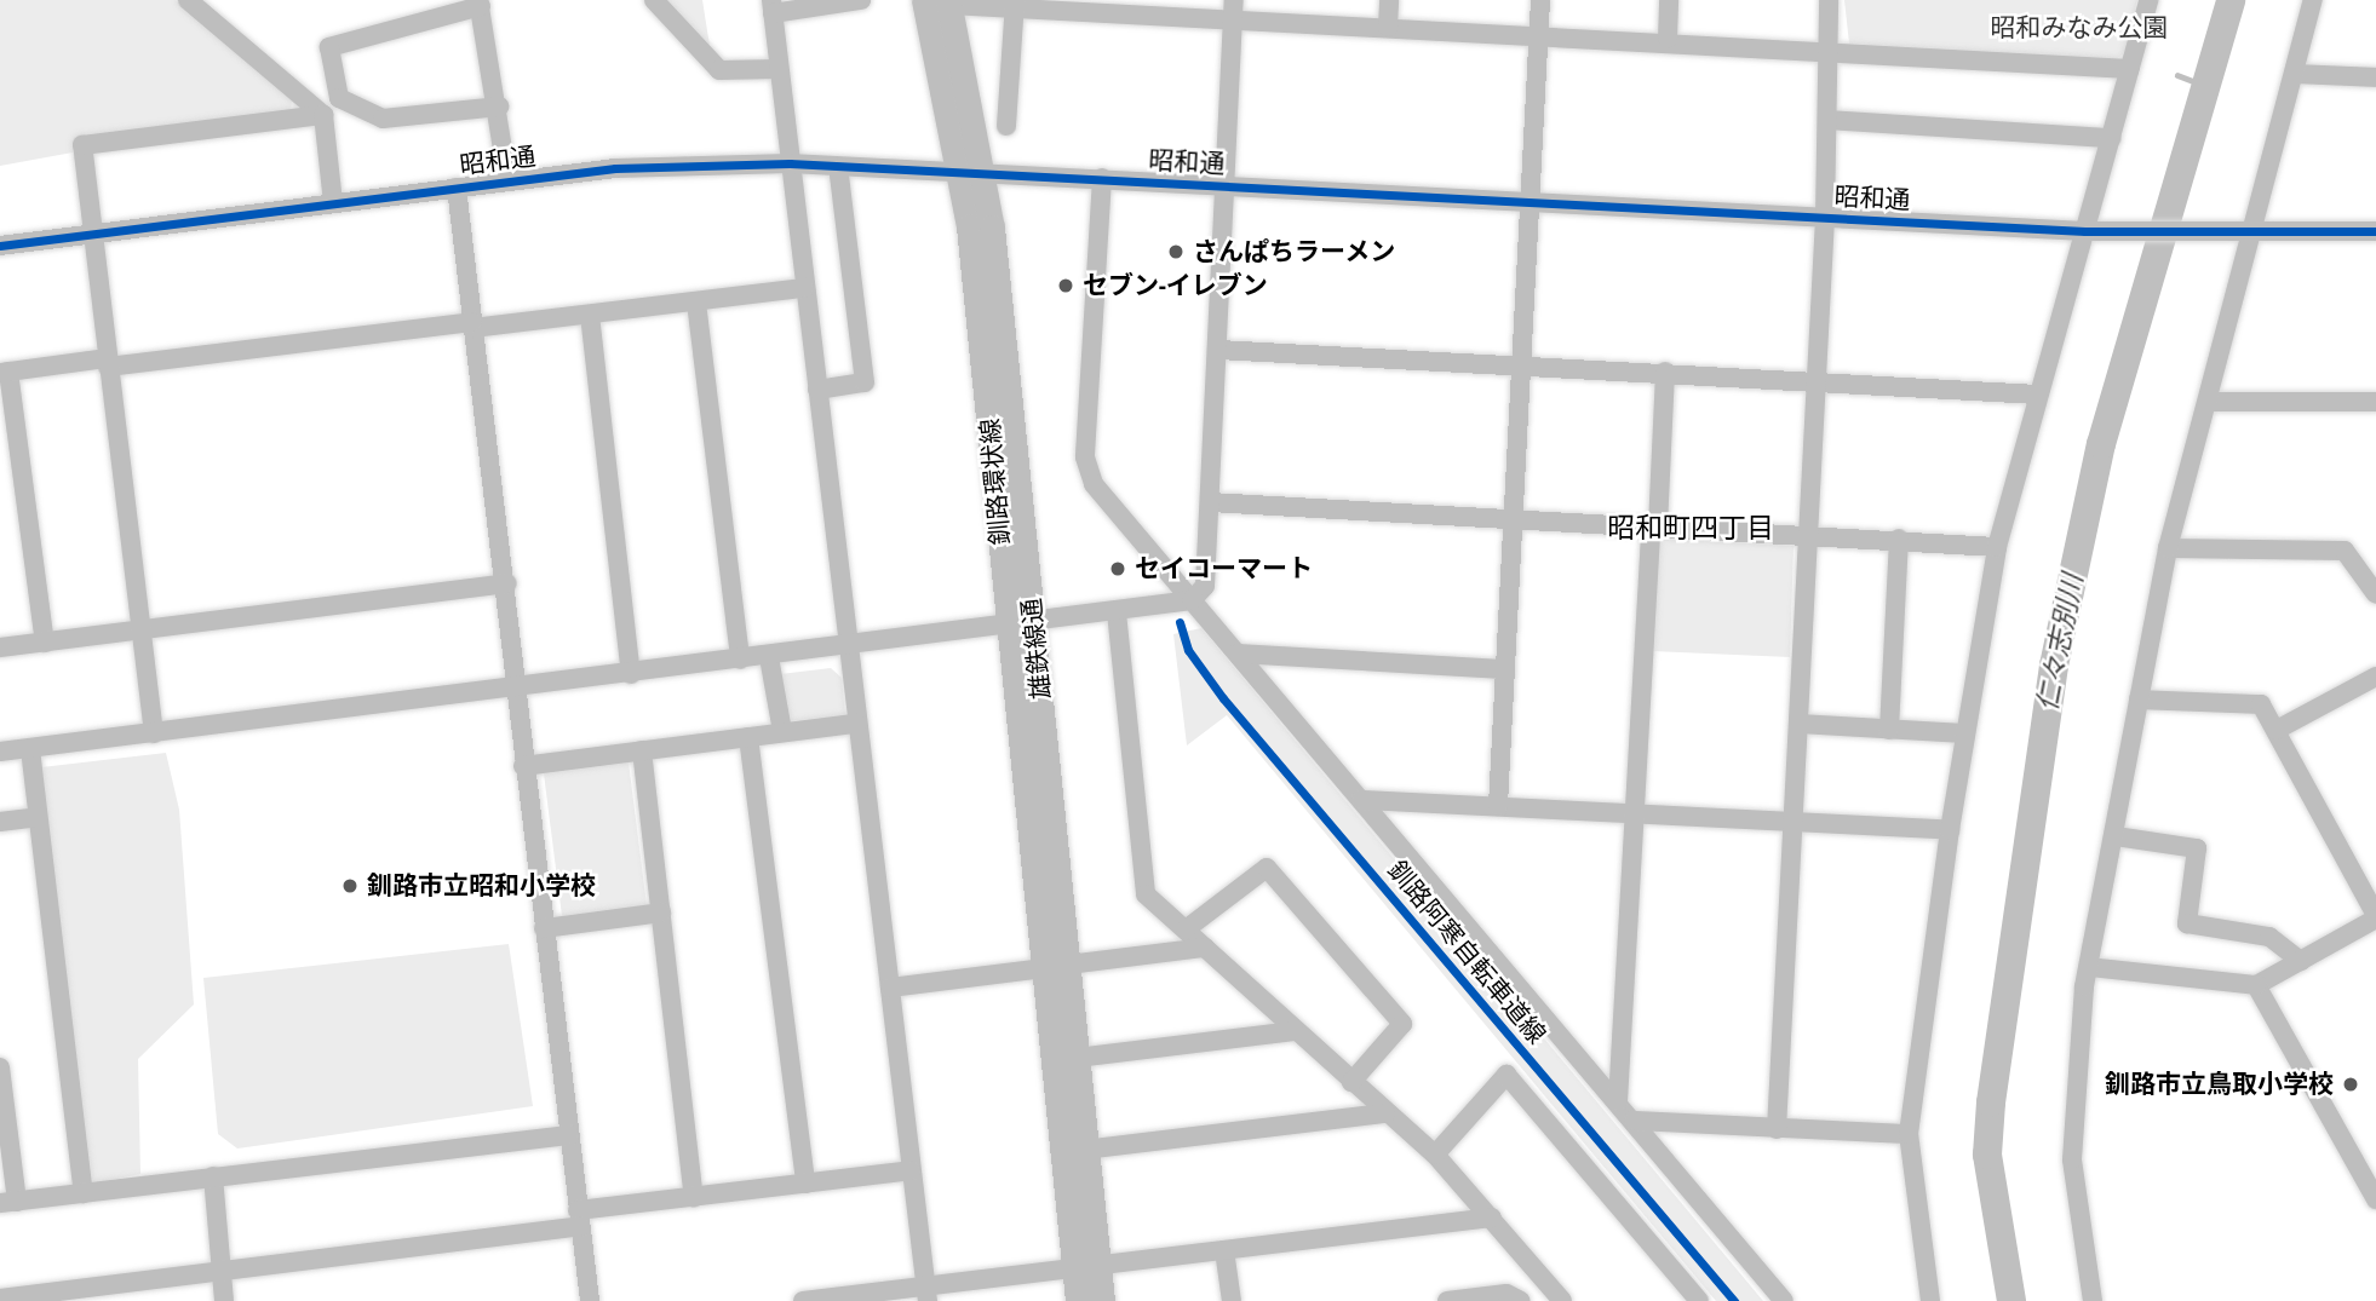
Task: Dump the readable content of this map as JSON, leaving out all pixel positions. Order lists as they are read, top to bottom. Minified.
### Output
{"streets":{"main road":["雄鉄線通"],"street":["昭和通"],"cycle path":["釧路阿寒自転車道線"]},"crossings":[["昭和通","雄鉄線通"]],"districts":["昭和町四丁目"],"water":["仁々志別川"],"parks":["昭和みなみ公園"],"places":["さんぱちラーメン","セブン-イレブン","セイコーマート","釧路市立昭和小学校","釧路市立鳥取小学校"]}
